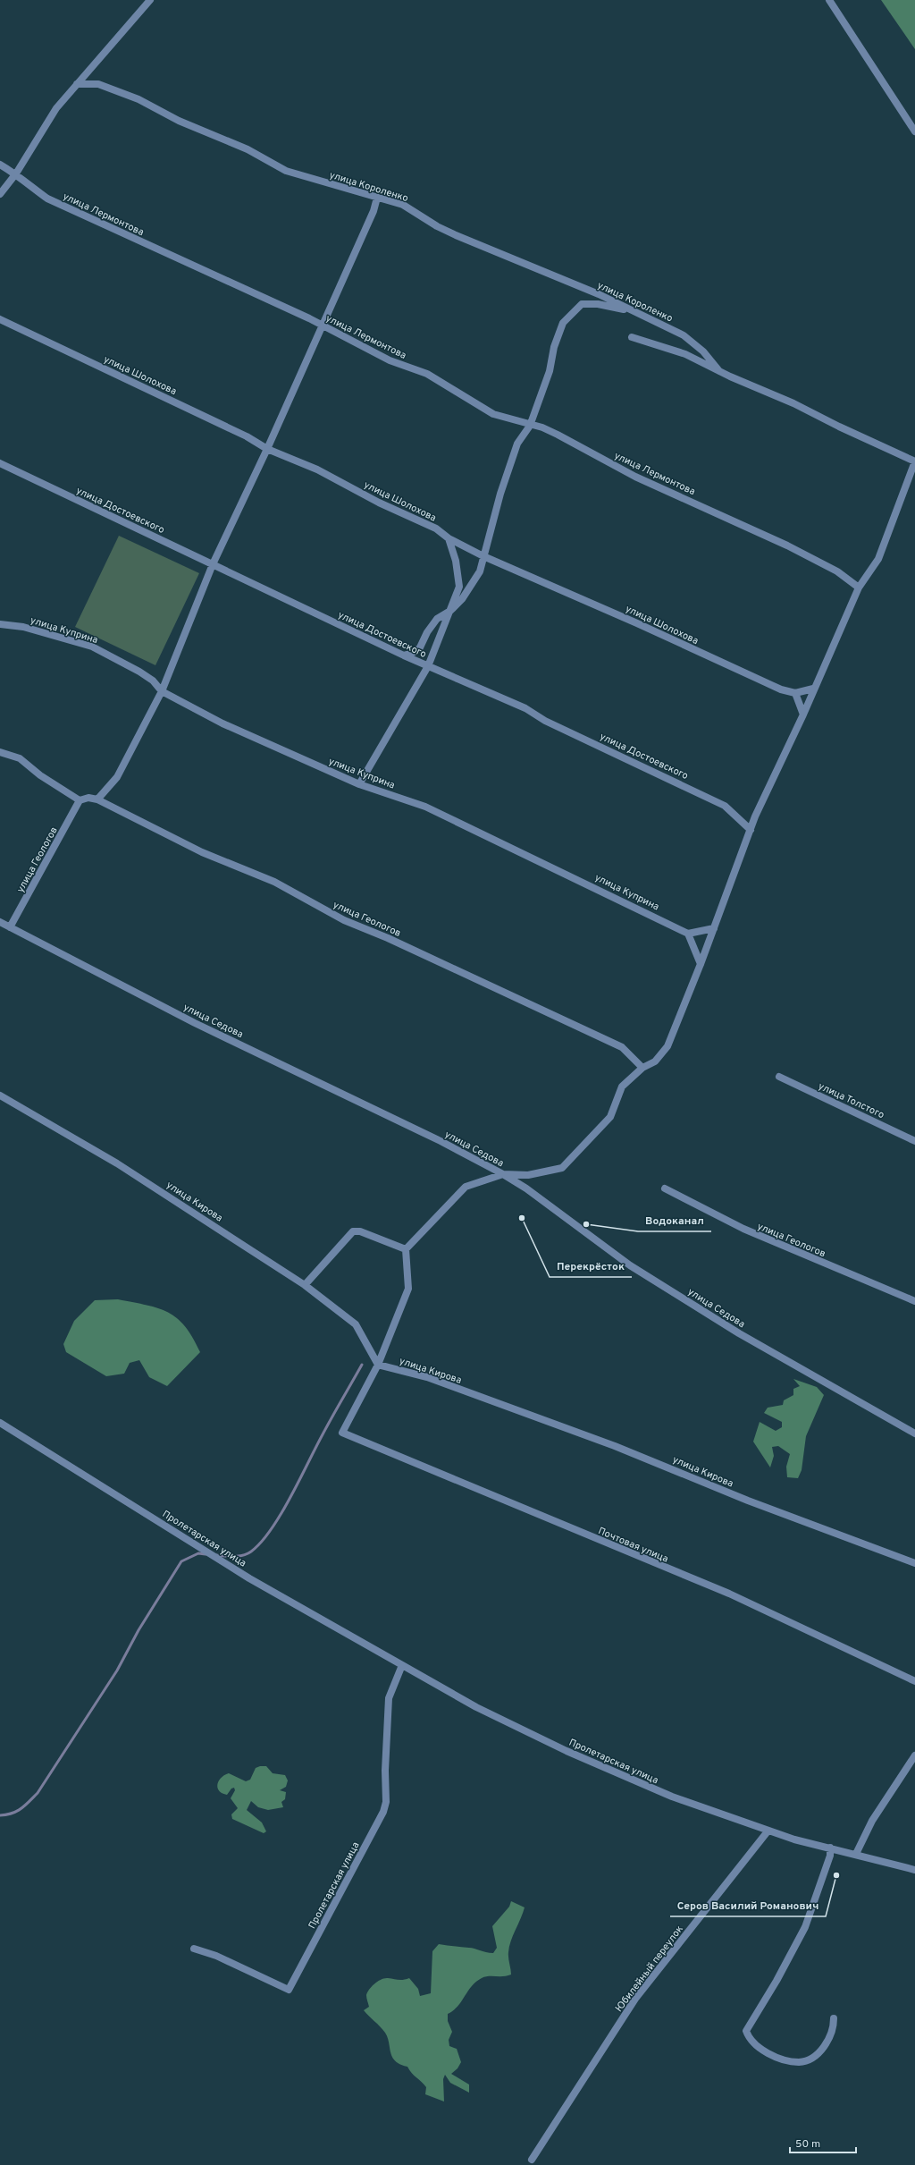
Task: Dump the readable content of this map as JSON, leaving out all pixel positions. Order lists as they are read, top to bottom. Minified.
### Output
{"streets":{"street":["улица Короленко","улица Лермонтова","улица Шолохова","улица Достоевского","улица Куприна","улица Геологов","улица Седова","улица Толстого","улица Кирова","Пролетарская улица","Почтовая улица","Юбилейный переулок"]},"crossings":[["улица Геологов","улица Седова"],["улица Кирова","Почтовая улица"],["Пролетарская улица","Юбилейный переулок"]],"places":["Перекрёсток","Водоканал","Серов Василий Романович"],"scale_bar":"50 m"}
